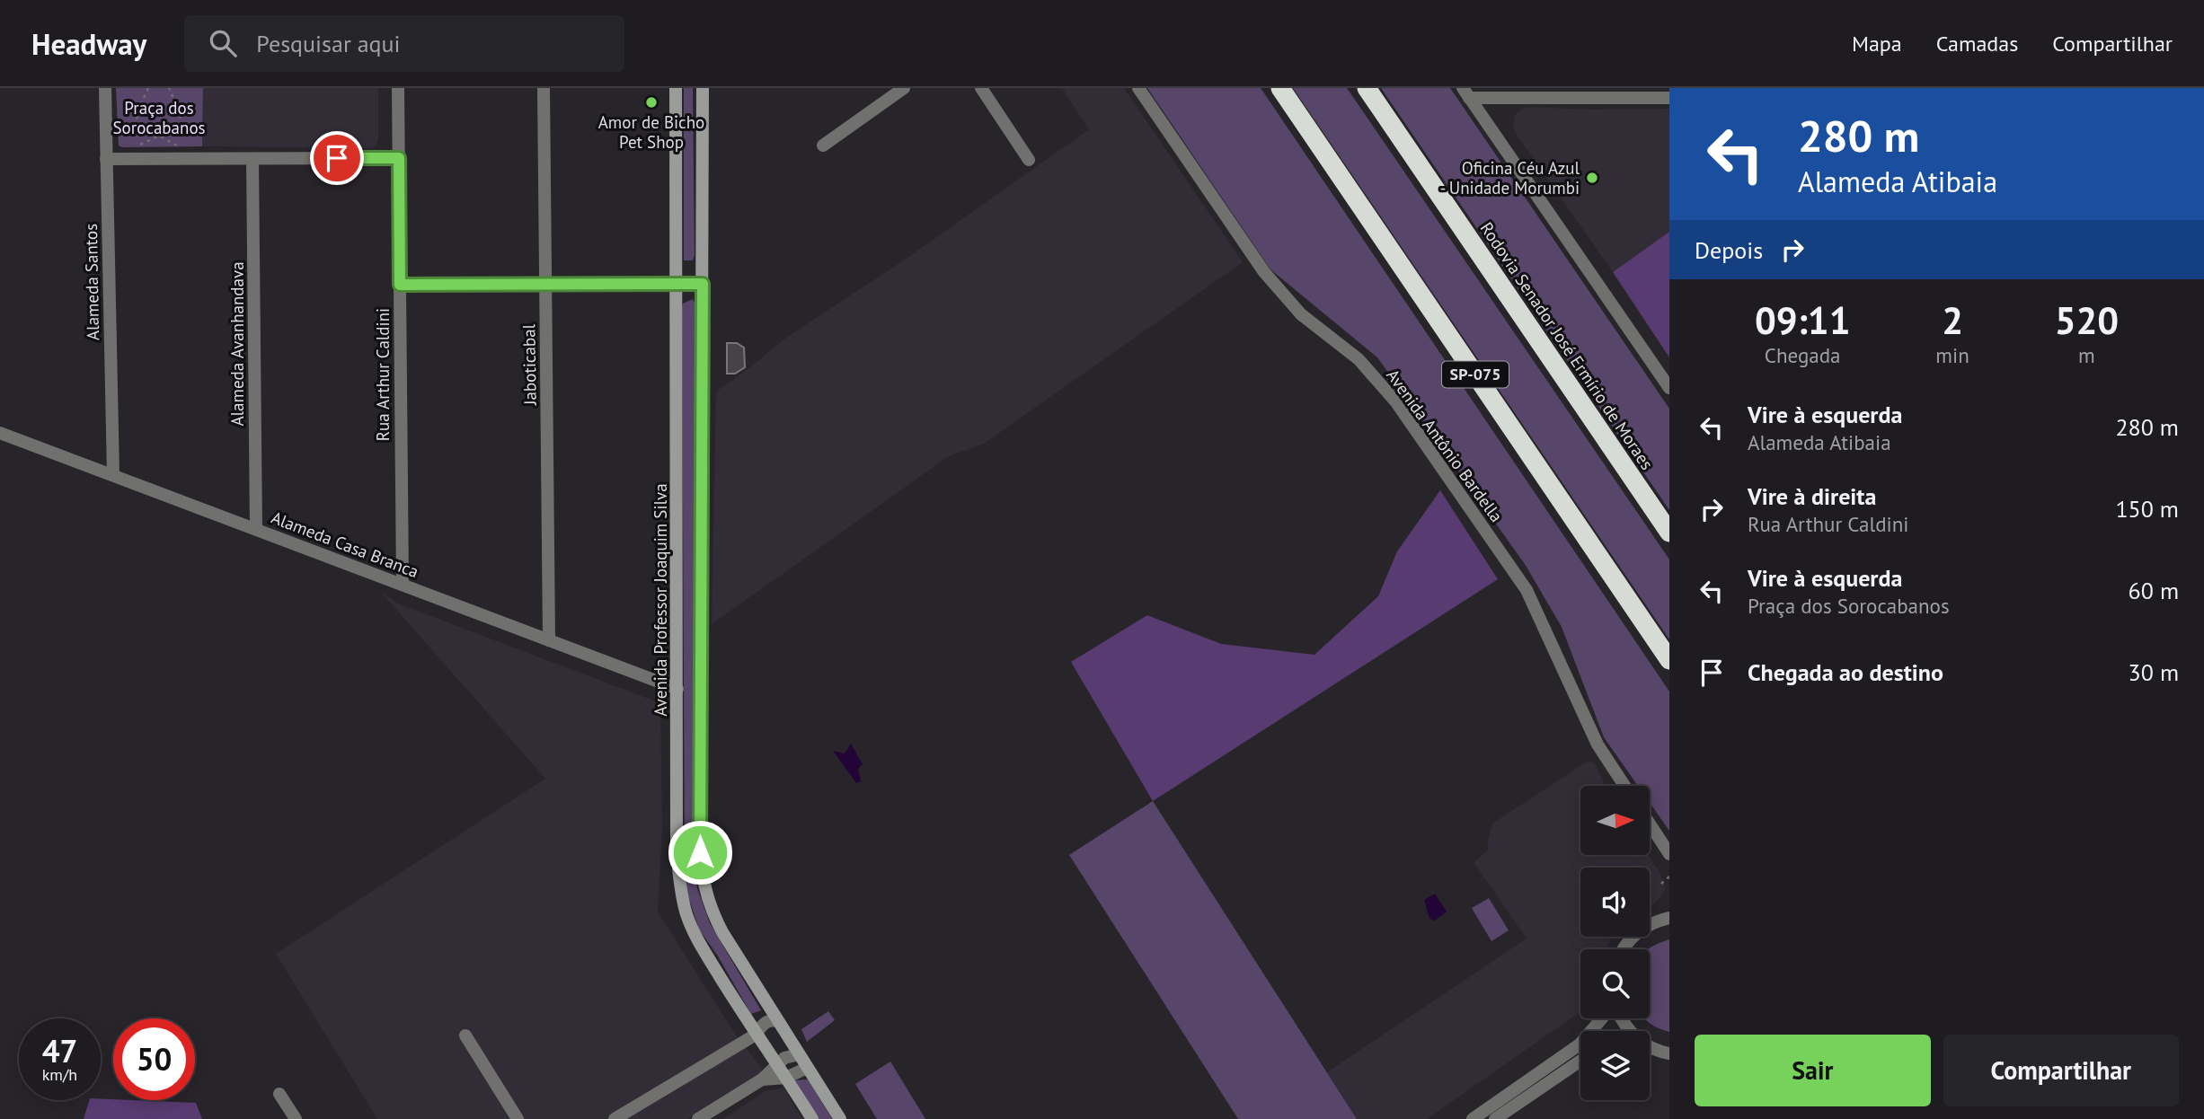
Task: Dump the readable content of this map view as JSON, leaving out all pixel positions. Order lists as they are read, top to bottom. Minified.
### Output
{"streets":{"highway":["Rodovia Senador José Ermírio de Moraes","SP-075"],"main road":["Avenida Professor Joaquim Silva"],"street":["Alameda Santos","Alameda Avanhandava","Jaboticabal","Rua Arthur Caldini","Avenida Antônio Bardella","Alameda Casa Branca"]},"crossings":[["Alameda Santos","Alameda Casa Branca"],["Alameda Avanhandava","Alameda Casa Branca"],["Jaboticabal","Alameda Casa Branca"],["Rua Arthur Caldini","Alameda Casa Branca"],["Alameda Casa Branca","Avenida Professor Joaquim Silva"]],"parks":["Praça dos Sorocabanos"],"places":["Amor de Bicho Pet Shop","Oficina Céu Azul - Unidade Morumbi"],"north":"right","page":{"header":"Headway","search":"Pesquisar aqui","nav":["Mapa","Camadas","Compartilhar"],"turn":["280 m","Alameda Atibaia"],"then":"Depois","eta":["09:11","Chegada","2","min","520","m"],"list":[{"name":"Vire à esquerda","note":"Alameda Atibaia","value":"280 m"},{"name":"Vire à direita","note":"Rua Arthur Caldini","value":"150 m"},{"name":"Vire à esquerda","note":"Praça dos Sorocabanos","value":"60 m"},{"name":"Chegada ao destino","value":"30 m"}],"speed":"47 km/h","limit":"50","buttons":["Sair","Compartilhar"]}}
